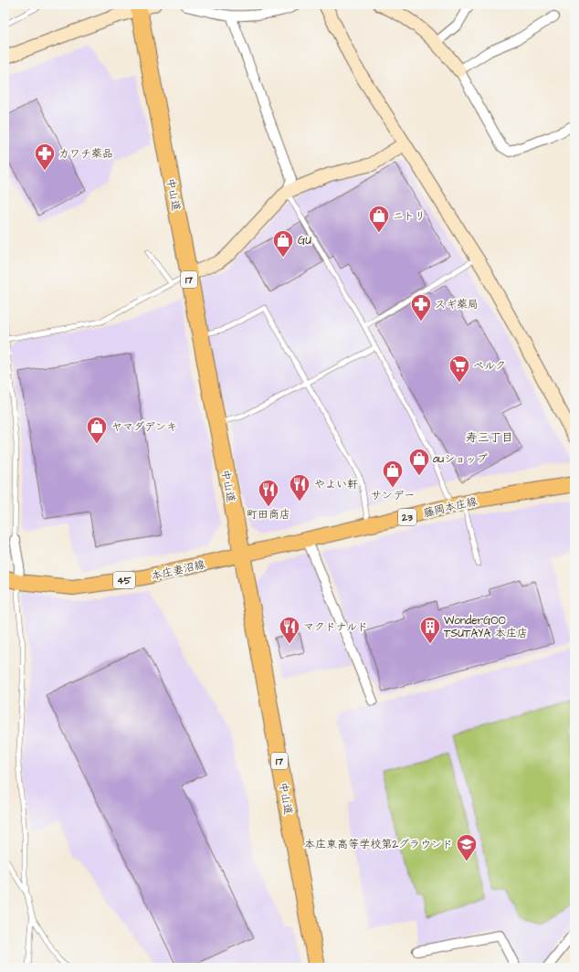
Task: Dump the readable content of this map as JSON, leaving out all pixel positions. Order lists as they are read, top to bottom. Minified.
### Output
{"streets":{"highway":["中山道","17"],"main road":["藤岡本庄線","23","本庄妻沼線","45"]},"crossings":[["中山道","藤岡本庄線"],["中山道","本庄妻沼線"],["藤岡本庄線","本庄妻沼線"]],"districts":["寿三丁目"],"places":{"pharmacy":["カワチ薬品","スギ薬局"],"shop":["ニトリ","GU","ヤマダデンキ","auショップ","サンデー"],"supermarket":["ベルク"],"restaurant":["やよい軒","町田商店","マクドナルド"],"building":["WonderGOO TSUTAYA 本庄店"],"school or university":["本庄東高等学校第2グラウンド"]}}
